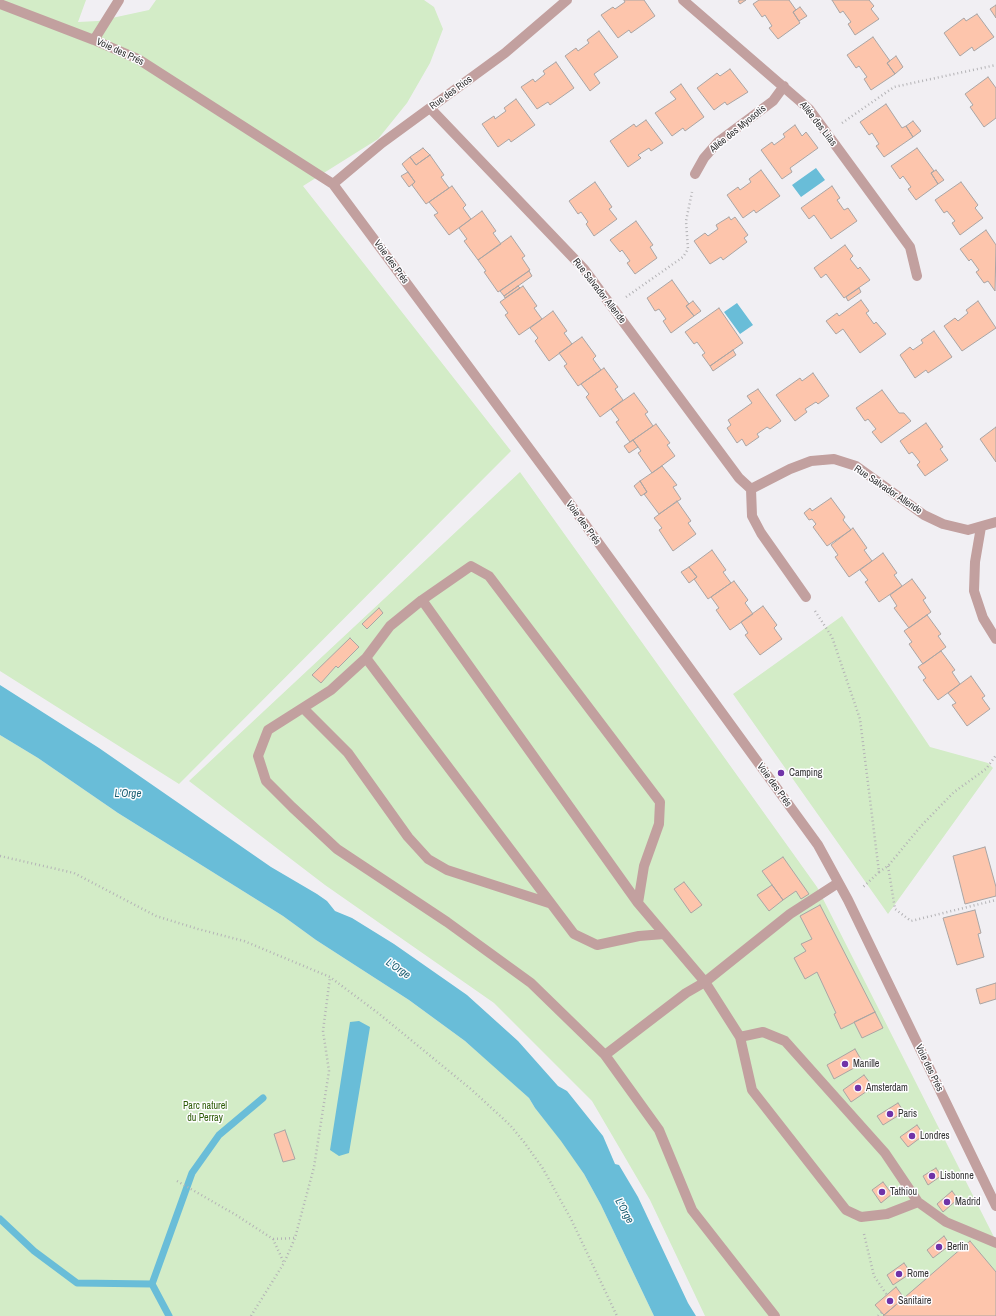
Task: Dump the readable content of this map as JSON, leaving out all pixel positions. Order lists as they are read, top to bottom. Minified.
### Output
{"streets":{"street":["Voie des Prés","Rue des Rios","Allée des Lilas","Allée des Myosotis","Rue Salvador Allende"]},"crossings":[["Voie des Prés","Rue des Rios"],["Rue des Rios","Rue Salvador Allende"],["Allée des Lilas","Allée des Myosotis"]],"water":["L'Orge"],"parks":["Parc naturel du Perray"],"places":["Camping","Manille","Amsterdam","Paris","Londres","Lisbonne","Tathiou","Madrid","Berlin","Rome","Sanitaire"]}
